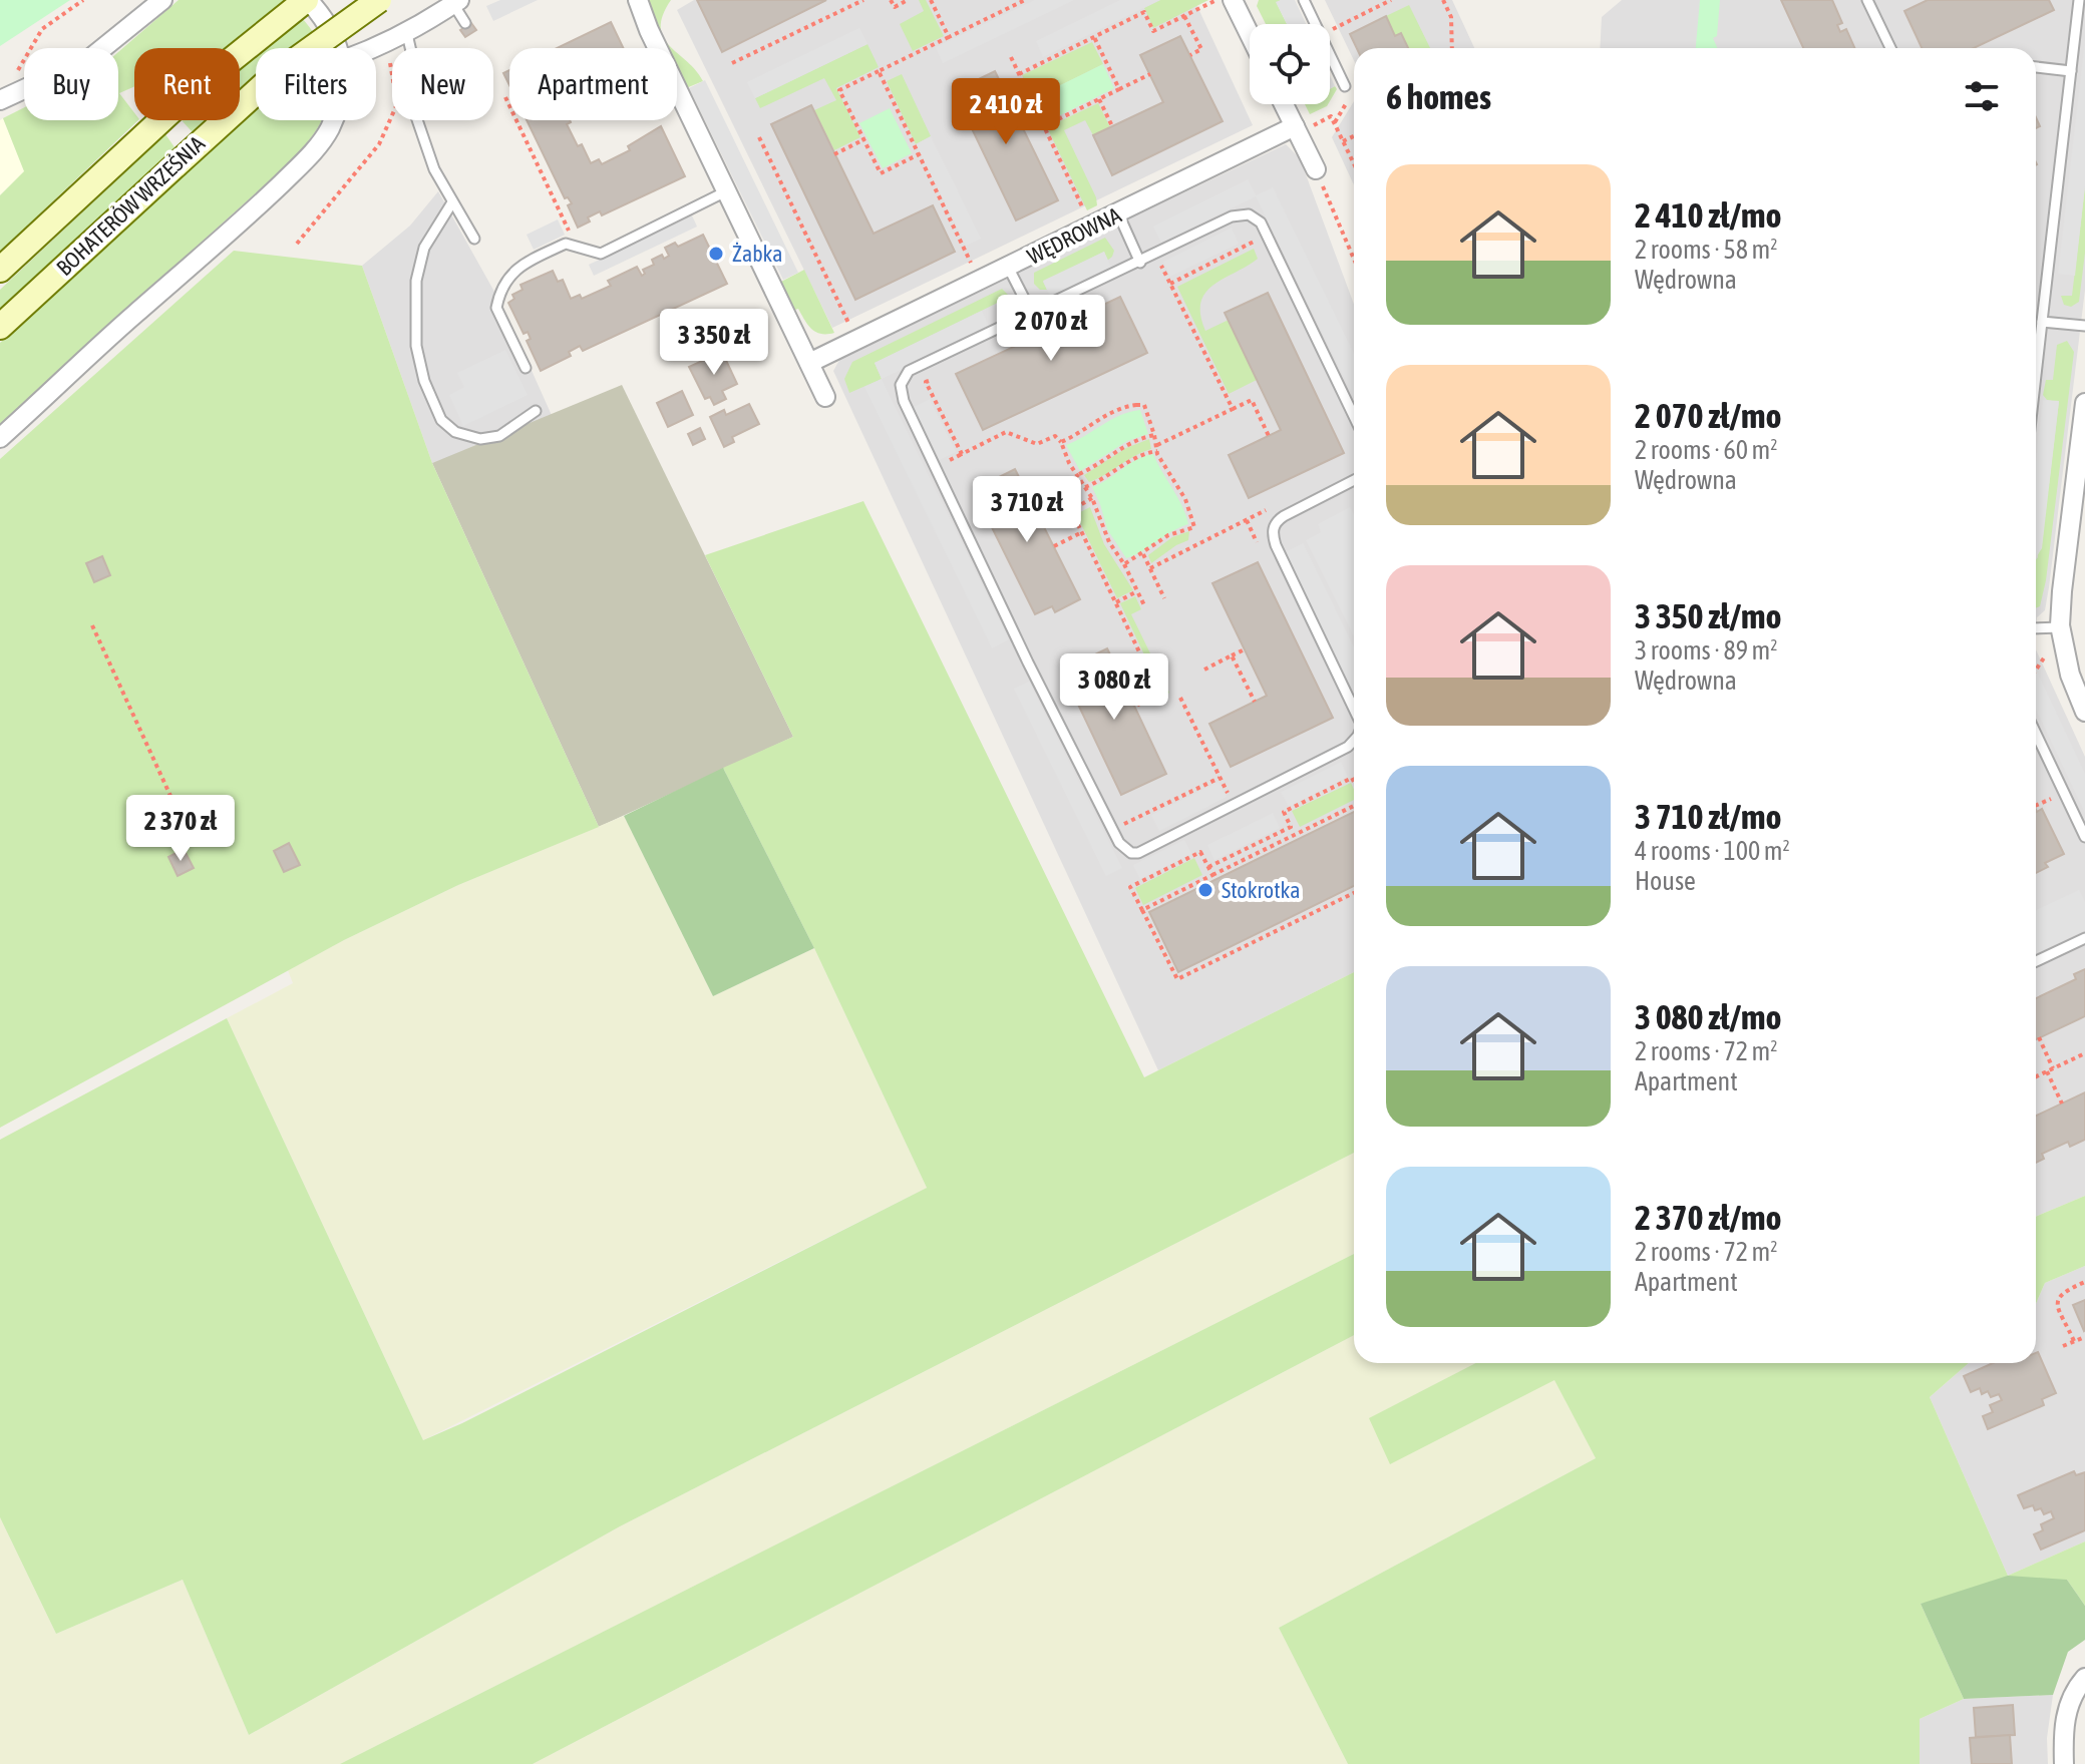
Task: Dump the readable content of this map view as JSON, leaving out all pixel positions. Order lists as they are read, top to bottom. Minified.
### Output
{"streets":{"main road":["BOHATERÓW WRZEŚNIA"],"street":["WĘDROWNA"]},"places":["Żabka","Stokrotka"],"page":{"chip":["Buy","Rent","Filters","New","Apartment"],"heading":"6 homes","price":["2 410 zł","2 070 zł","3 350 zł","3 710 zł","3 080 zł","2 370 zł"],"list":[{"name":"2 410 zł/mo","note":"2 rooms · 58 m² · Wędrowna"},{"name":"2 070 zł/mo","note":"2 rooms · 60 m² · Wędrowna"},{"name":"3 350 zł/mo","note":"3 rooms · 89 m² · Wędrowna"},{"name":"3 710 zł/mo","note":"4 rooms · 100 m² · House"},{"name":"3 080 zł/mo","note":"2 rooms · 72 m² · Apartment"},{"name":"2 370 zł/mo","note":"2 rooms · 72 m² · Apartment"}]}}
